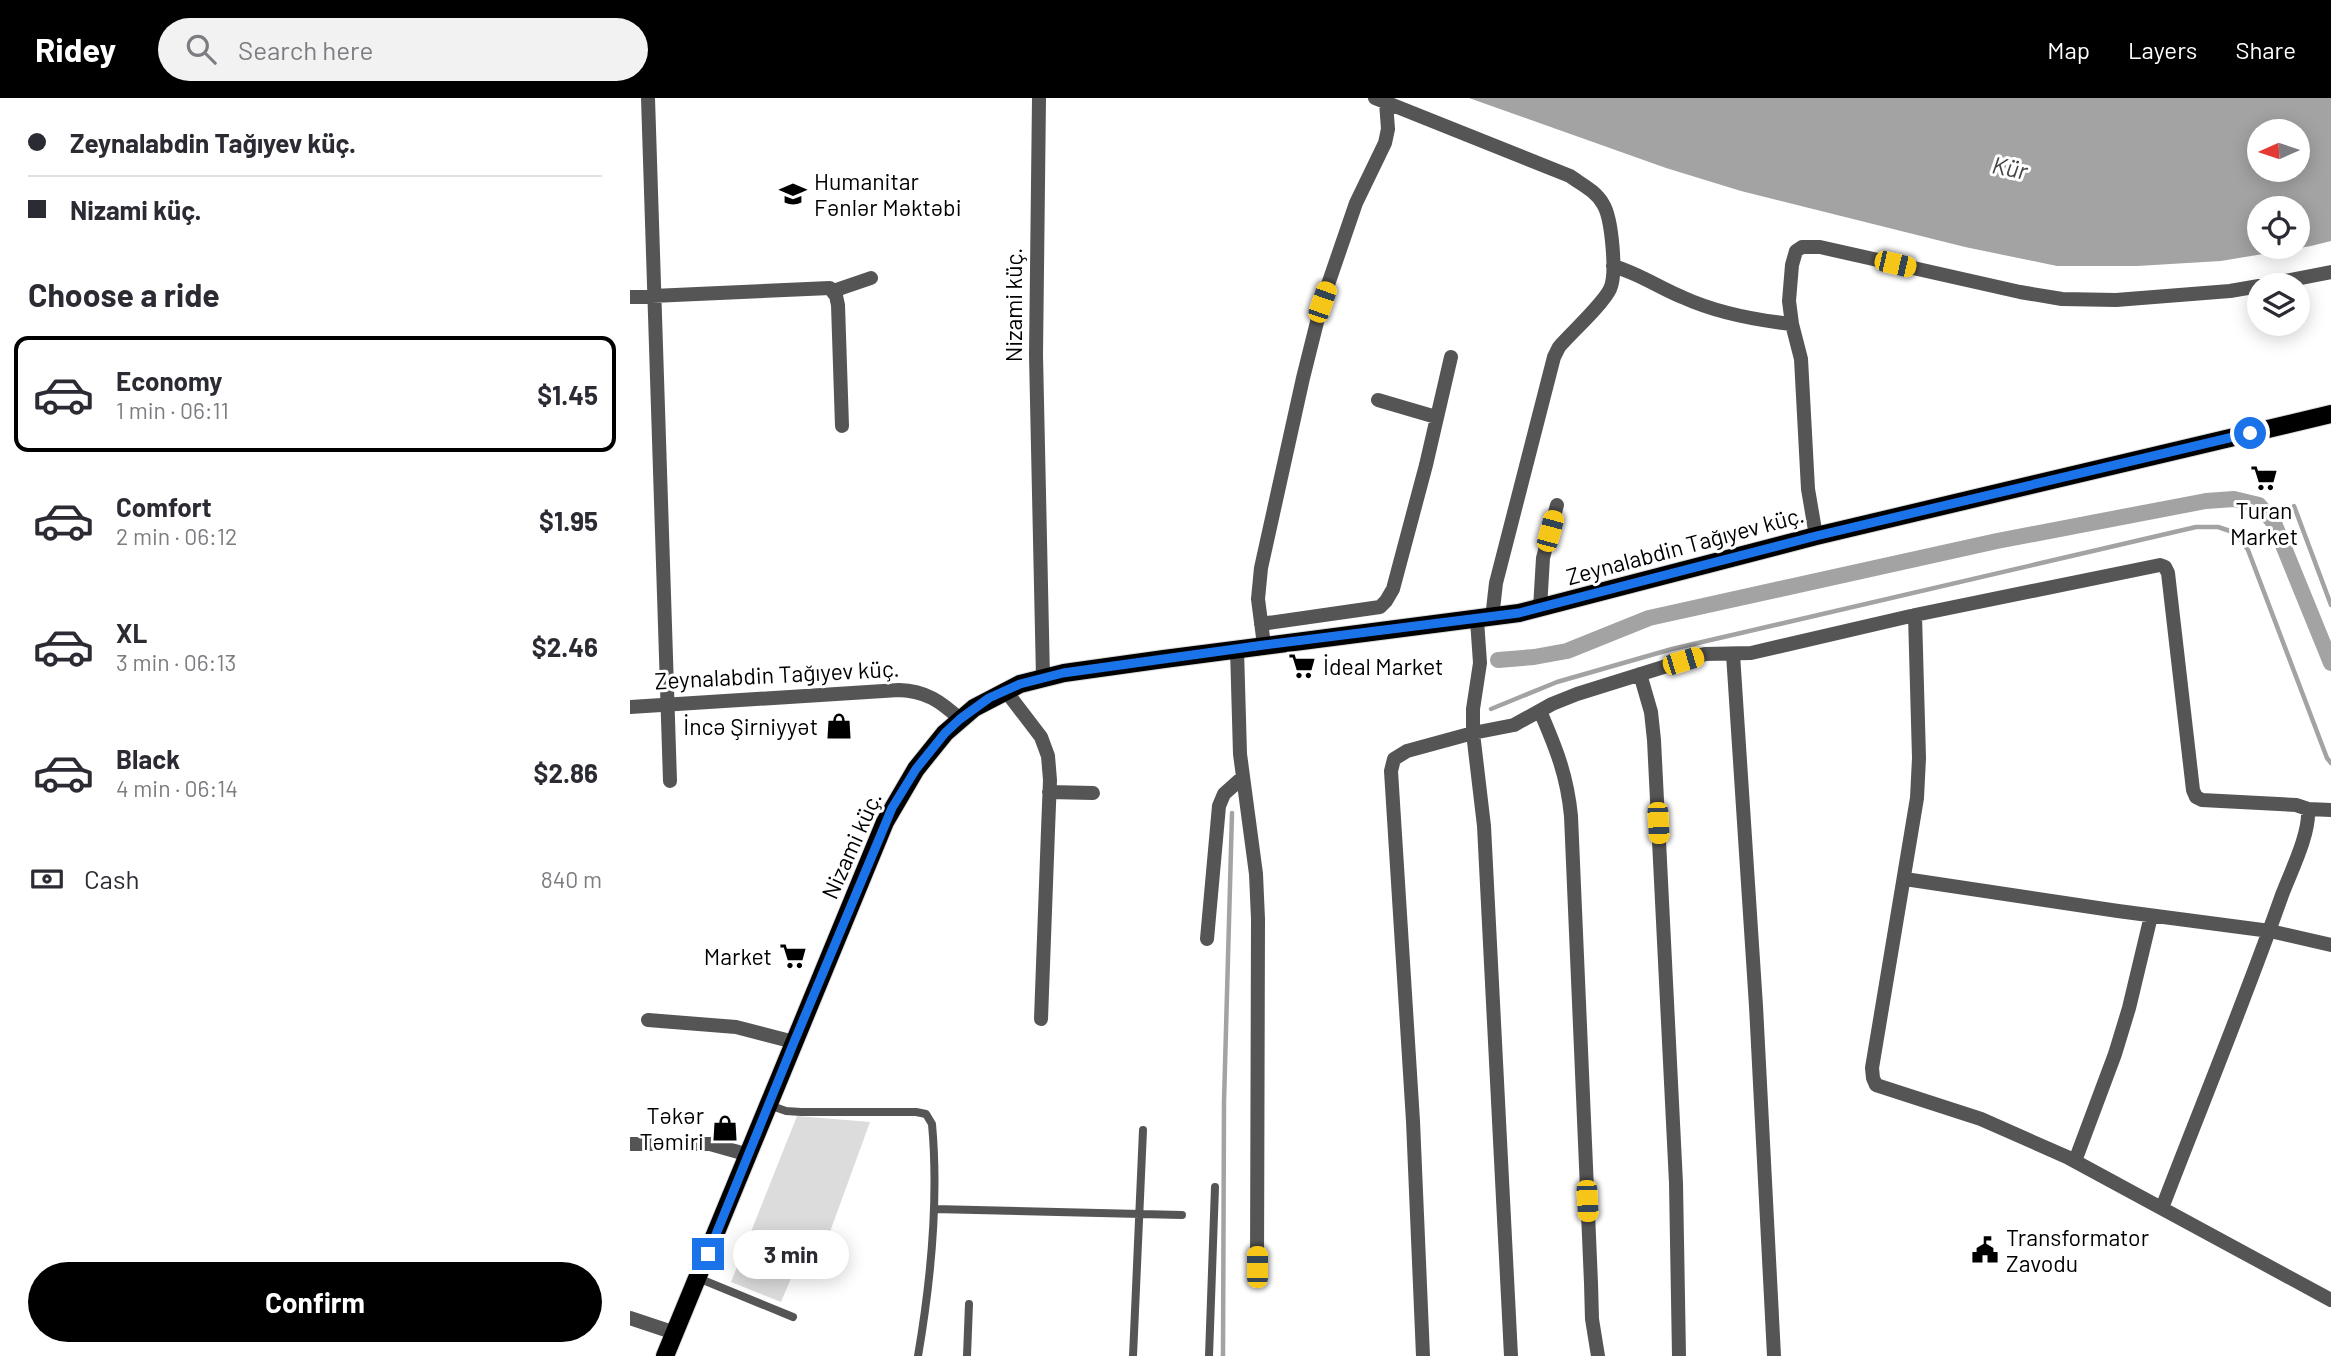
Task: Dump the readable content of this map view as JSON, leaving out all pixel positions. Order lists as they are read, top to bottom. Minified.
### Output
{"streets":{"main road":["Nizami küç.","Zeynalabdin Tağıyev küç."]},"crossings":[["Nizami küç.","Zeynalabdin Tağıyev küç."]],"water":["Kür"],"places":{"school or university":["Humanitar Fənlər Məktəbi"],"supermarket":["Turan Market","İdeal Market","Market"],"shop":["İncə Şirniyyət","Təkər Təmiri"],"public building":["Transformator Zavodu"]},"north":"left","page":{"header":"Ridey","search":"Search here","nav":["Map","Layers","Share"],"banner":["Zeynalabdin Tağıyev küç.","Nizami küç."],"heading":"Choose a ride","list":[{"name":"Economy","note":"1 min · 06:11","value":"$1.45"},{"name":"Comfort","note":"2 min · 06:12","value":"$1.95"},{"name":"XL","note":"3 min · 06:13","value":"$2.46"},{"name":"Black","note":"4 min · 06:14","value":"$2.86"}],"pay":["Cash","840 m"],"bubble":"3 min","buttons":"Confirm"}}
